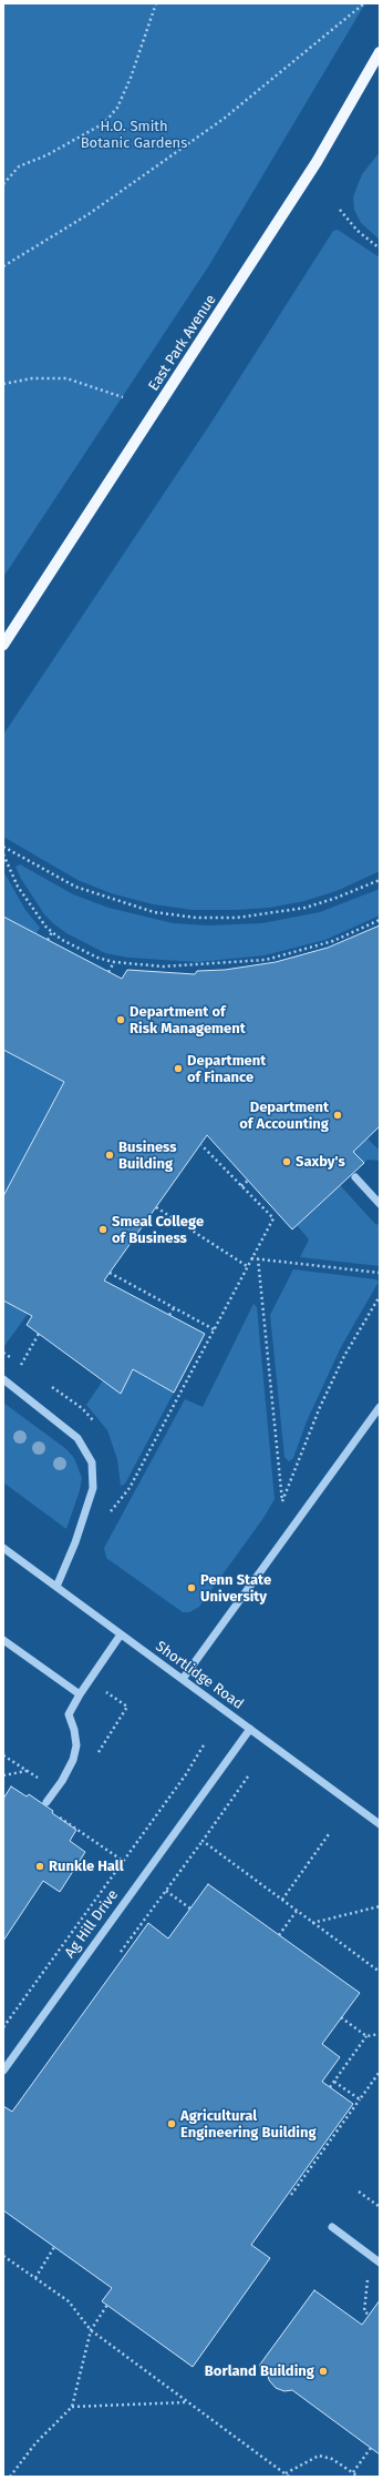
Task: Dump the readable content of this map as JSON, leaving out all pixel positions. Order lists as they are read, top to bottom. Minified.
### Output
{"streets":{"main road":["East Park Avenue"],"street":["Shortlidge Road","Ag Hill Drive"]},"crossings":[["Shortlidge Road","Ag Hill Drive"]],"parks":["H.O. Smith Botanic Gardens"],"places":["Department of Risk Management","Department of Finance","Department of Accounting","Business Building","Saxby's","Smeal College of Business","Penn State University","Runkle Hall","Agricultural Engineering Building","Borland Building"]}
